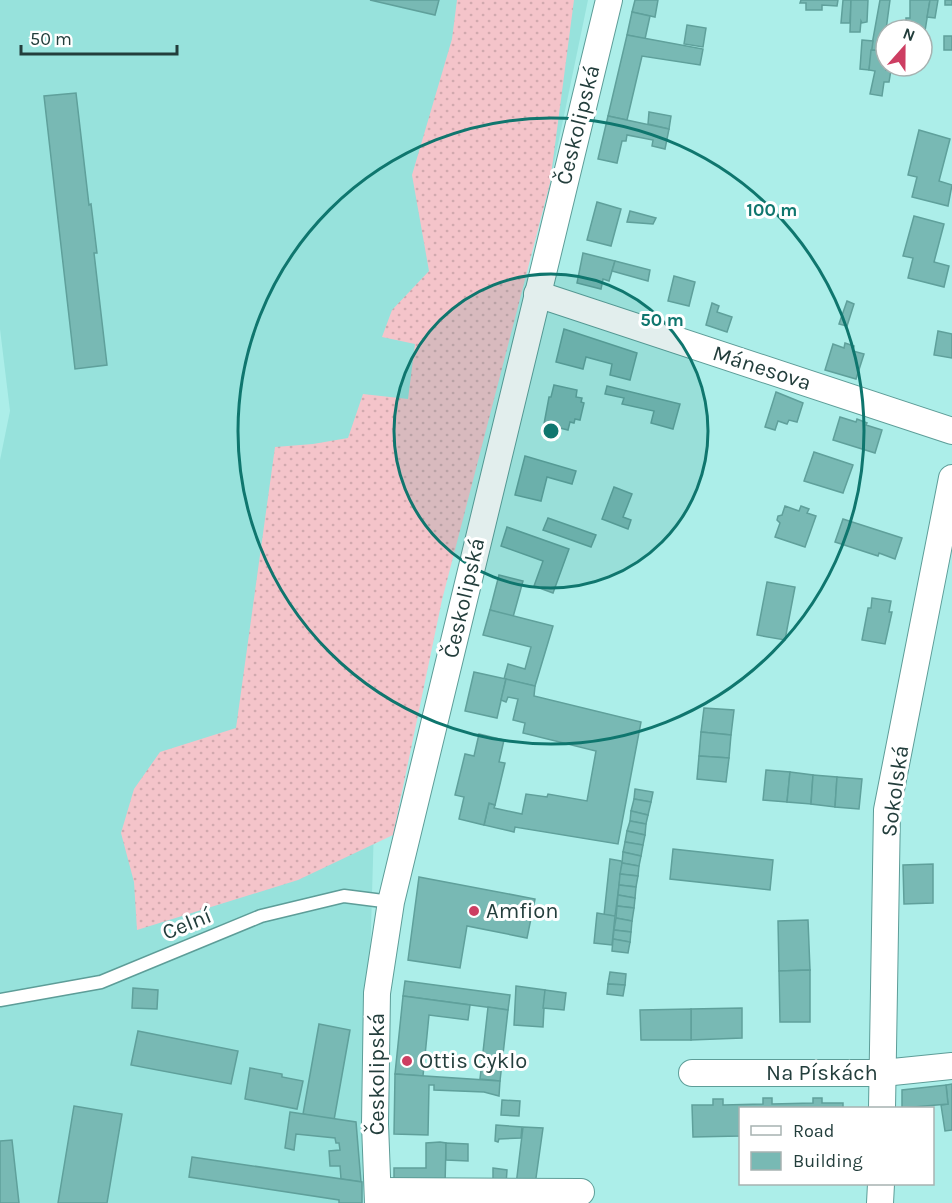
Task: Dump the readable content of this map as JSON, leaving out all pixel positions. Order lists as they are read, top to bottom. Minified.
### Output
{"streets":{"street":["Českolipská","Mánesova","Sokolská","Na Pískách"],"lane":["Celní"]},"crossings":[["Českolipská","Mánesova"],["Českolipská","Celní"],["Sokolská","Na Pískách"]],"places":["Amfion","Ottis Cyklo"],"legend":["Road","Building"],"scale_bar":"50 m","north":"top","rings":["100 m","50 m"]}
